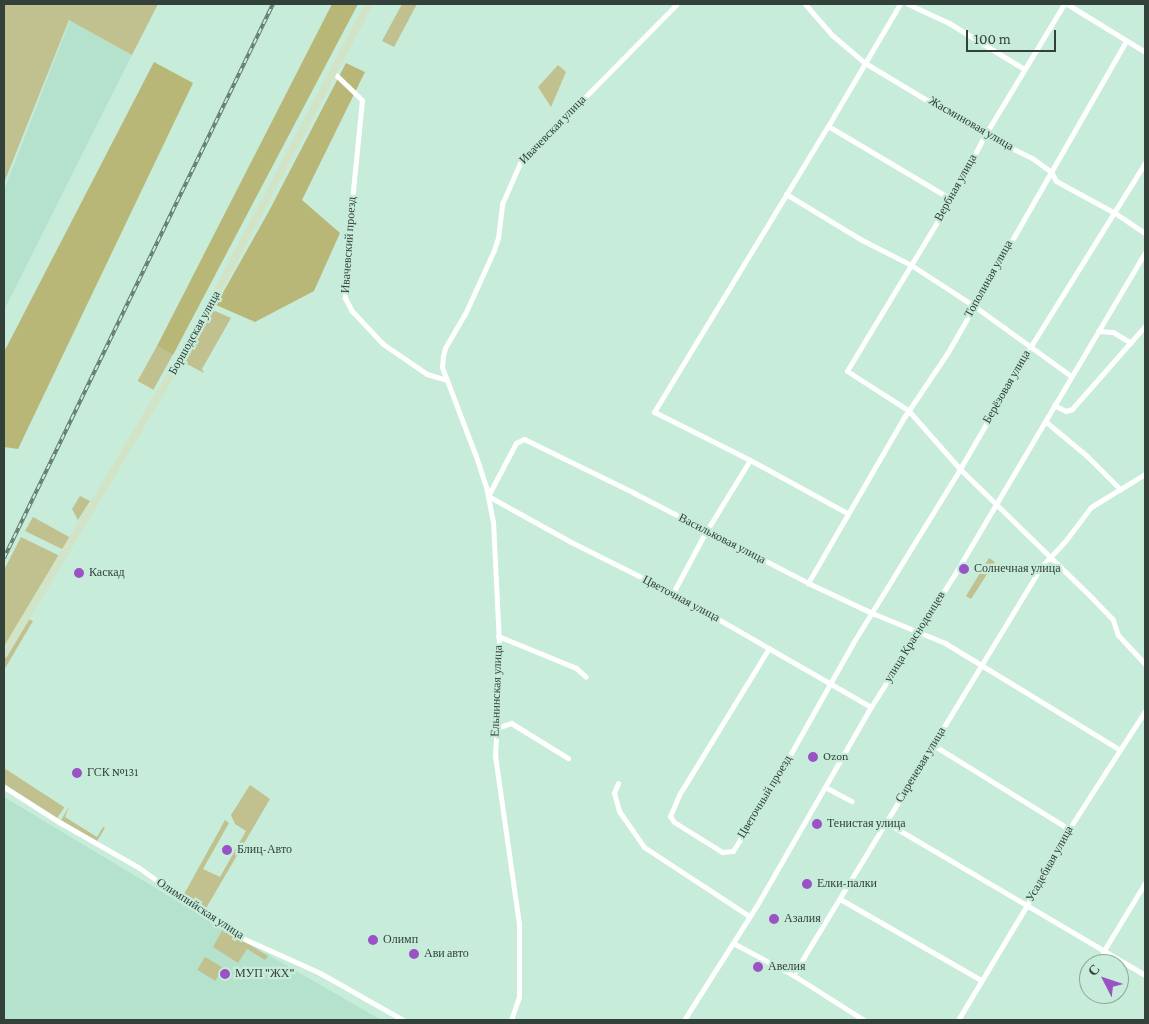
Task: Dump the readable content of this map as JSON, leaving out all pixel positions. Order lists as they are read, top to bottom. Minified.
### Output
{"streets":{"street":["Жасминовая улица","Ивачевская улица","Вербная улица","Ивачевский проезд","Тополиная улица","Боршодская улица","Берёзовая улица","Васильковая улица","Цветочная улица","улица Краснодонцев","Ельнинская улица","Сиреневая улица","Цветочный проезд","Усадебная улица","Олимпийская улица"]},"crossings":[["Жасминовая улица","Вербная улица"],["Жасминовая улица","Тополиная улица"],["Жасминовая улица","Берёзовая улица"],["Ивачевская улица","Ельнинская улица"],["Вербная улица","Тополиная улица"],["Ивачевский проезд","Боршодская улица"],["Ивачевский проезд","Ельнинская улица"],["Тополиная улица","Васильковая улица"],["Берёзовая улица","Васильковая улица"],["Берёзовая улица","Цветочный проезд"],["Васильковая улица","Цветочная улица"],["Васильковая улица","улица Краснодонцев"],["Васильковая улица","Ельнинская улица"],["Васильковая улица","Сиреневая улица"],["Васильковая улица","Цветочный проезд"],["Цветочная улица","улица Краснодонцев"],["Цветочная улица","Ельнинская улица"],["Цветочная улица","Цветочный проезд"]],"places":["Солнечная улица","Каскад","Ozon","ГСК №131","Тенистая улица","Блиц-Авто","Елки-палки","Азалия","Олимп","Ави авто","Авелия","МУП \"ЖХ\""],"scale_bar":"100 m","north":"top left"}
